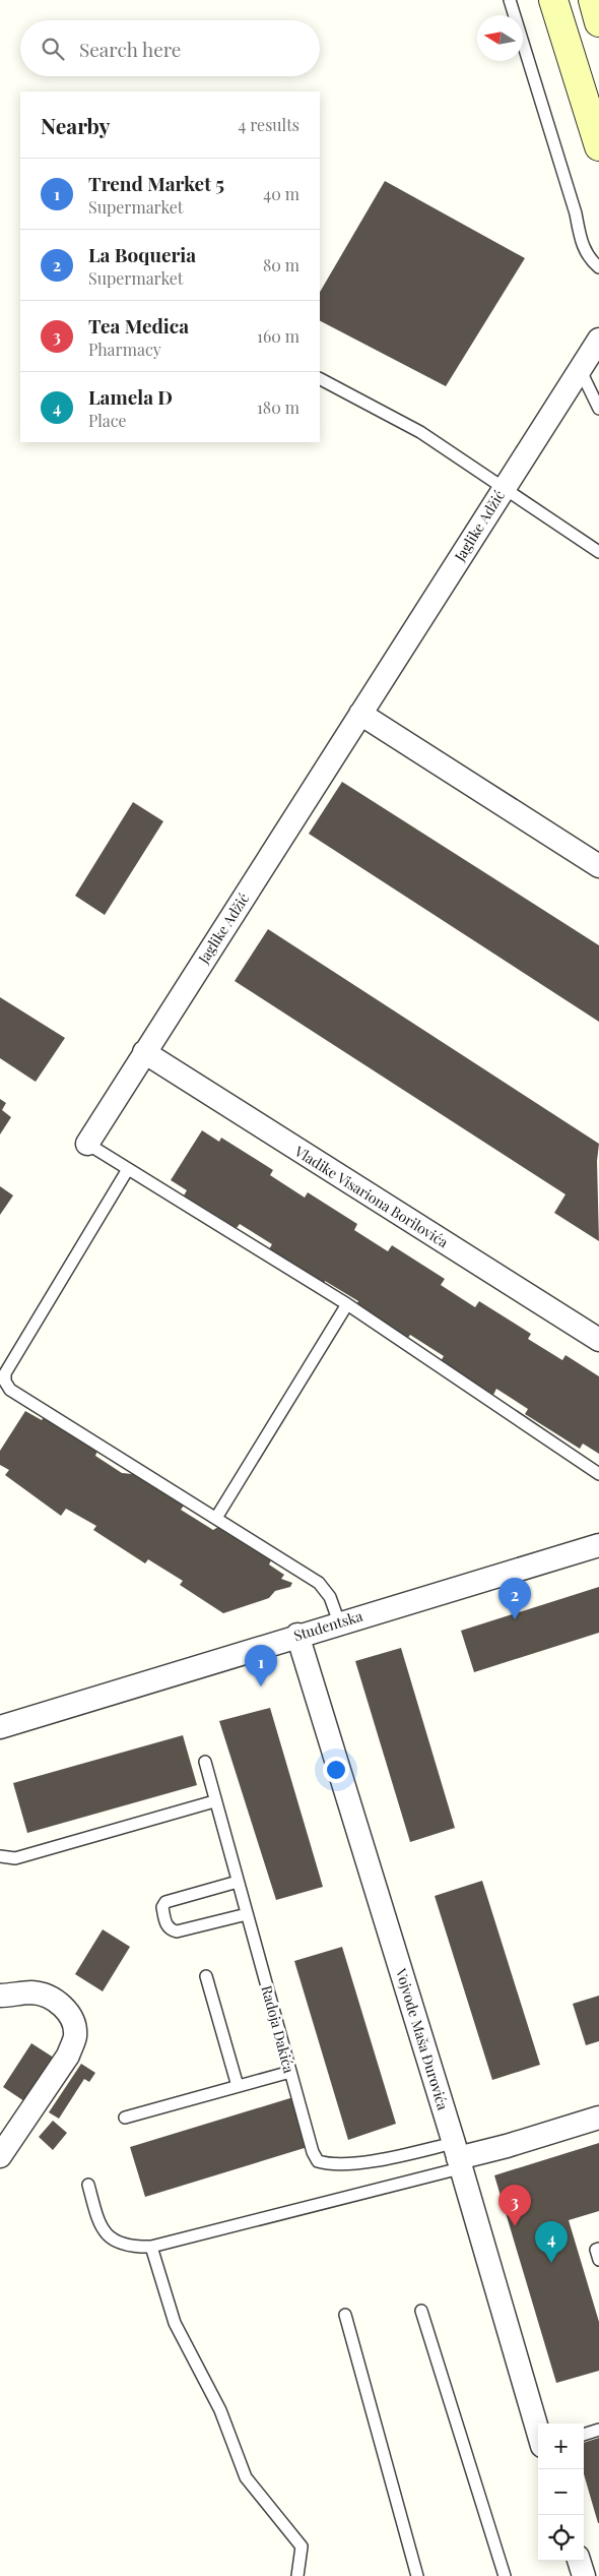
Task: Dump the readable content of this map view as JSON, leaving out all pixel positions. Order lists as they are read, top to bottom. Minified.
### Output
{"streets":{"street":["Jaglike Adžić","Vladike Visariona Borilovića","Studentska","Radoja Dakića","Vojvode Maša Đurovića"]},"crossings":[["Jaglike Adžić","Vladike Visariona Borilovića"],["Studentska","Vojvode Maša Đurovića"],["Radoja Dakića","Vojvode Maša Đurovića"]],"north":"left","page":{"search":"Search here","heading":["Nearby","4 results"],"list":[{"mark":"1","name":"Trend Market 5","note":"Supermarket","value":"40 m"},{"mark":"2","name":"La Boqueria","note":"Supermarket","value":"80 m"},{"mark":"3","name":"Tea Medica","note":"Pharmacy","value":"160 m"},{"mark":"4","name":"Lamela D","note":"Place","value":"180 m"}],"pins":["2","1","3","4"],"map_buttons":["+","−"]}}
